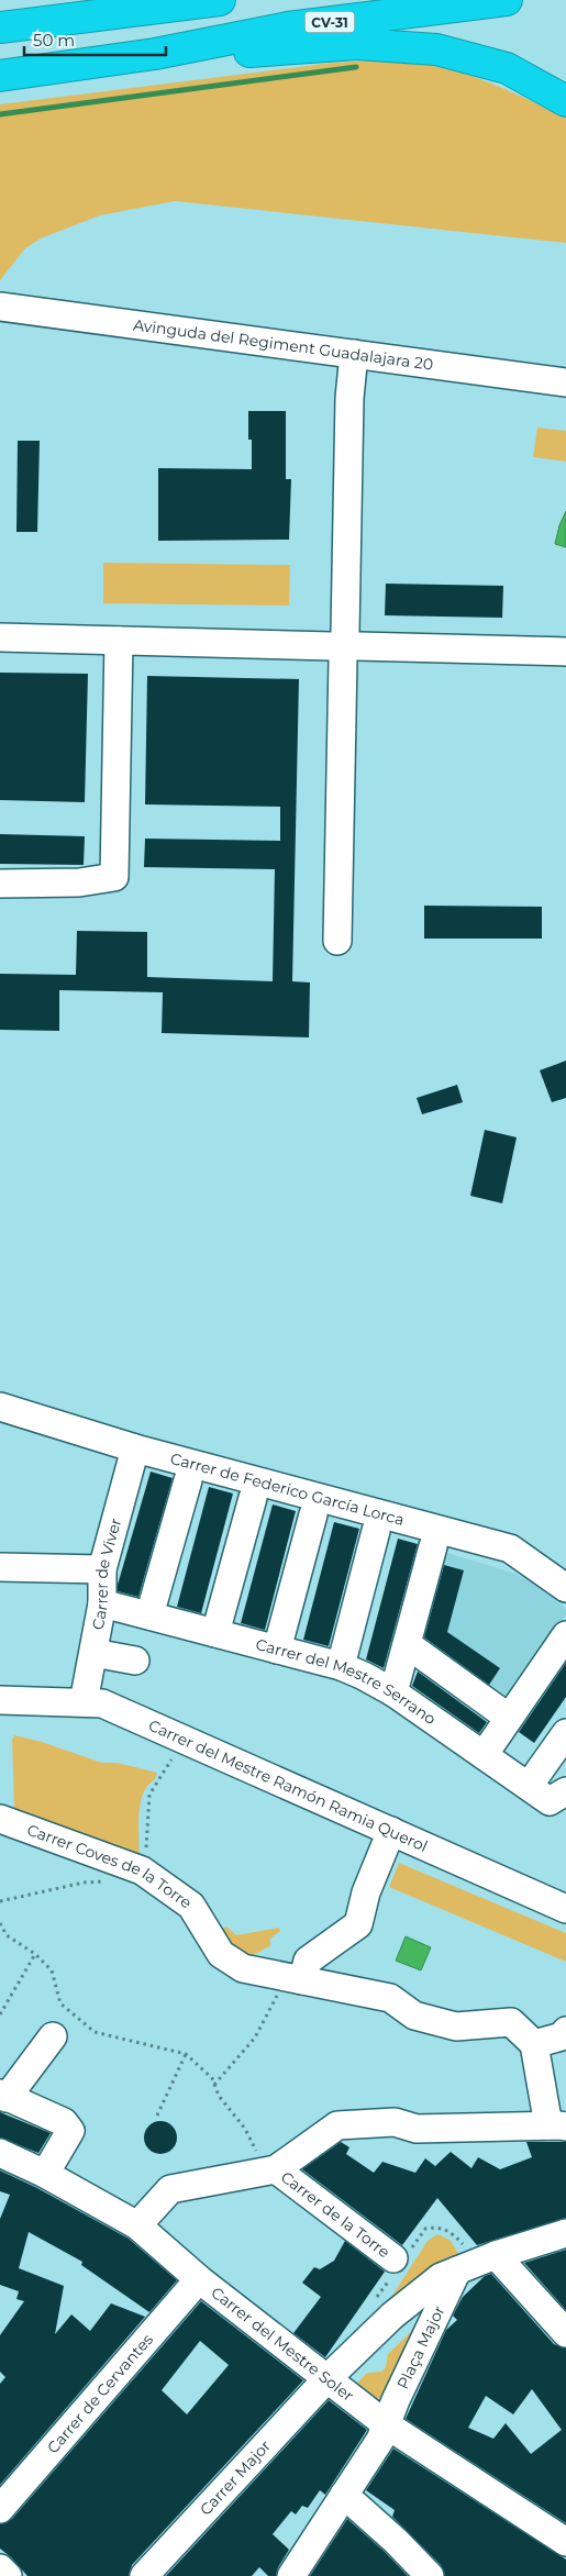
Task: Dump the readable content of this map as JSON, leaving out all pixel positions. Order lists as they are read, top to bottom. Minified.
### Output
{"streets":{"highway":["CV-31"],"street":["Avinguda del Regiment Guadalajara 20","Carrer de Federico García Lorca","Carrer de Viver","Carrer del Mestre Serrano","Carrer del Mestre Ramón Ramia Querol","Carrer Coves de la Torre","Carrer de la Torre","Carrer del Mestre Soler","Plaça Major","Carrer de Cervantes","Carrer Major"]},"crossings":[["Carrer de Federico García Lorca","Carrer de Viver"],["Carrer de Viver","Carrer del Mestre Serrano"],["Carrer de Viver","Carrer del Mestre Ramón Ramia Querol"],["Carrer del Mestre Soler","Plaça Major"],["Carrer del Mestre Soler","Carrer de Cervantes"],["Carrer del Mestre Soler","Carrer Major"],["Plaça Major","Carrer Major"]],"scale_bar":"50 m"}
